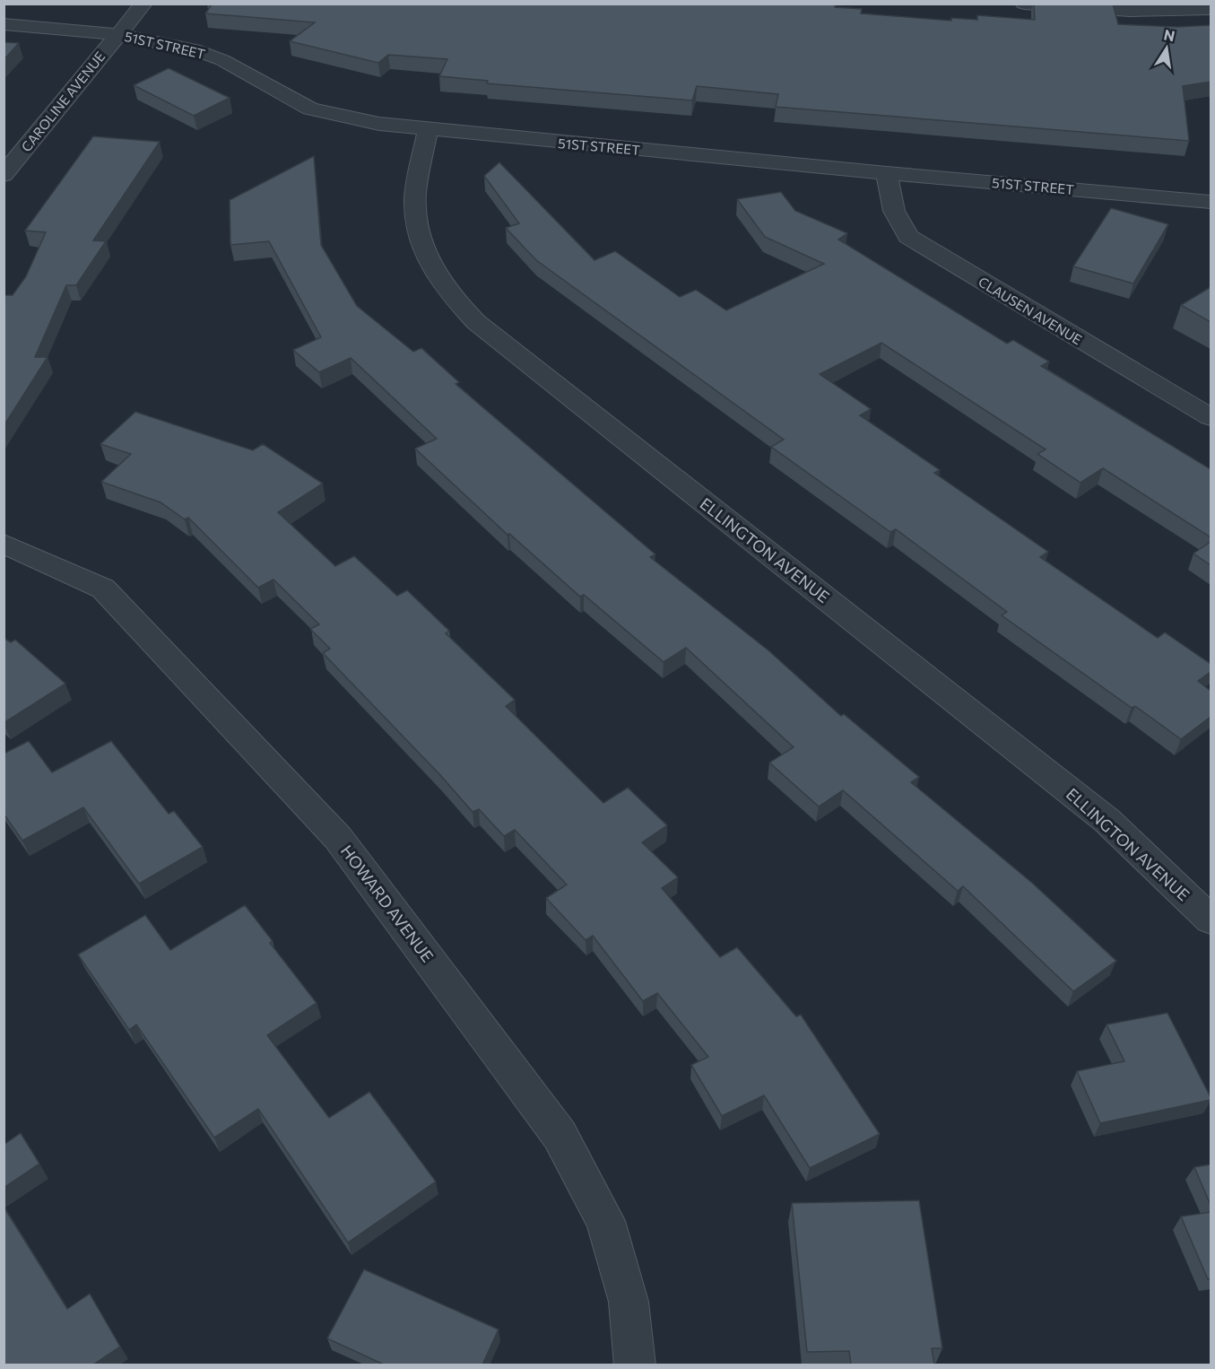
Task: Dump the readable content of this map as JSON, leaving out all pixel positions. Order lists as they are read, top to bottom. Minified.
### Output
{"streets":{"street":["51ST STREET","CAROLINE AVENUE","CLAUSEN AVENUE","ELLINGTON AVENUE","HOWARD AVENUE"]},"crossings":[["51ST STREET","CAROLINE AVENUE"],["51ST STREET","CLAUSEN AVENUE"],["51ST STREET","ELLINGTON AVENUE"]],"north":"top"}
